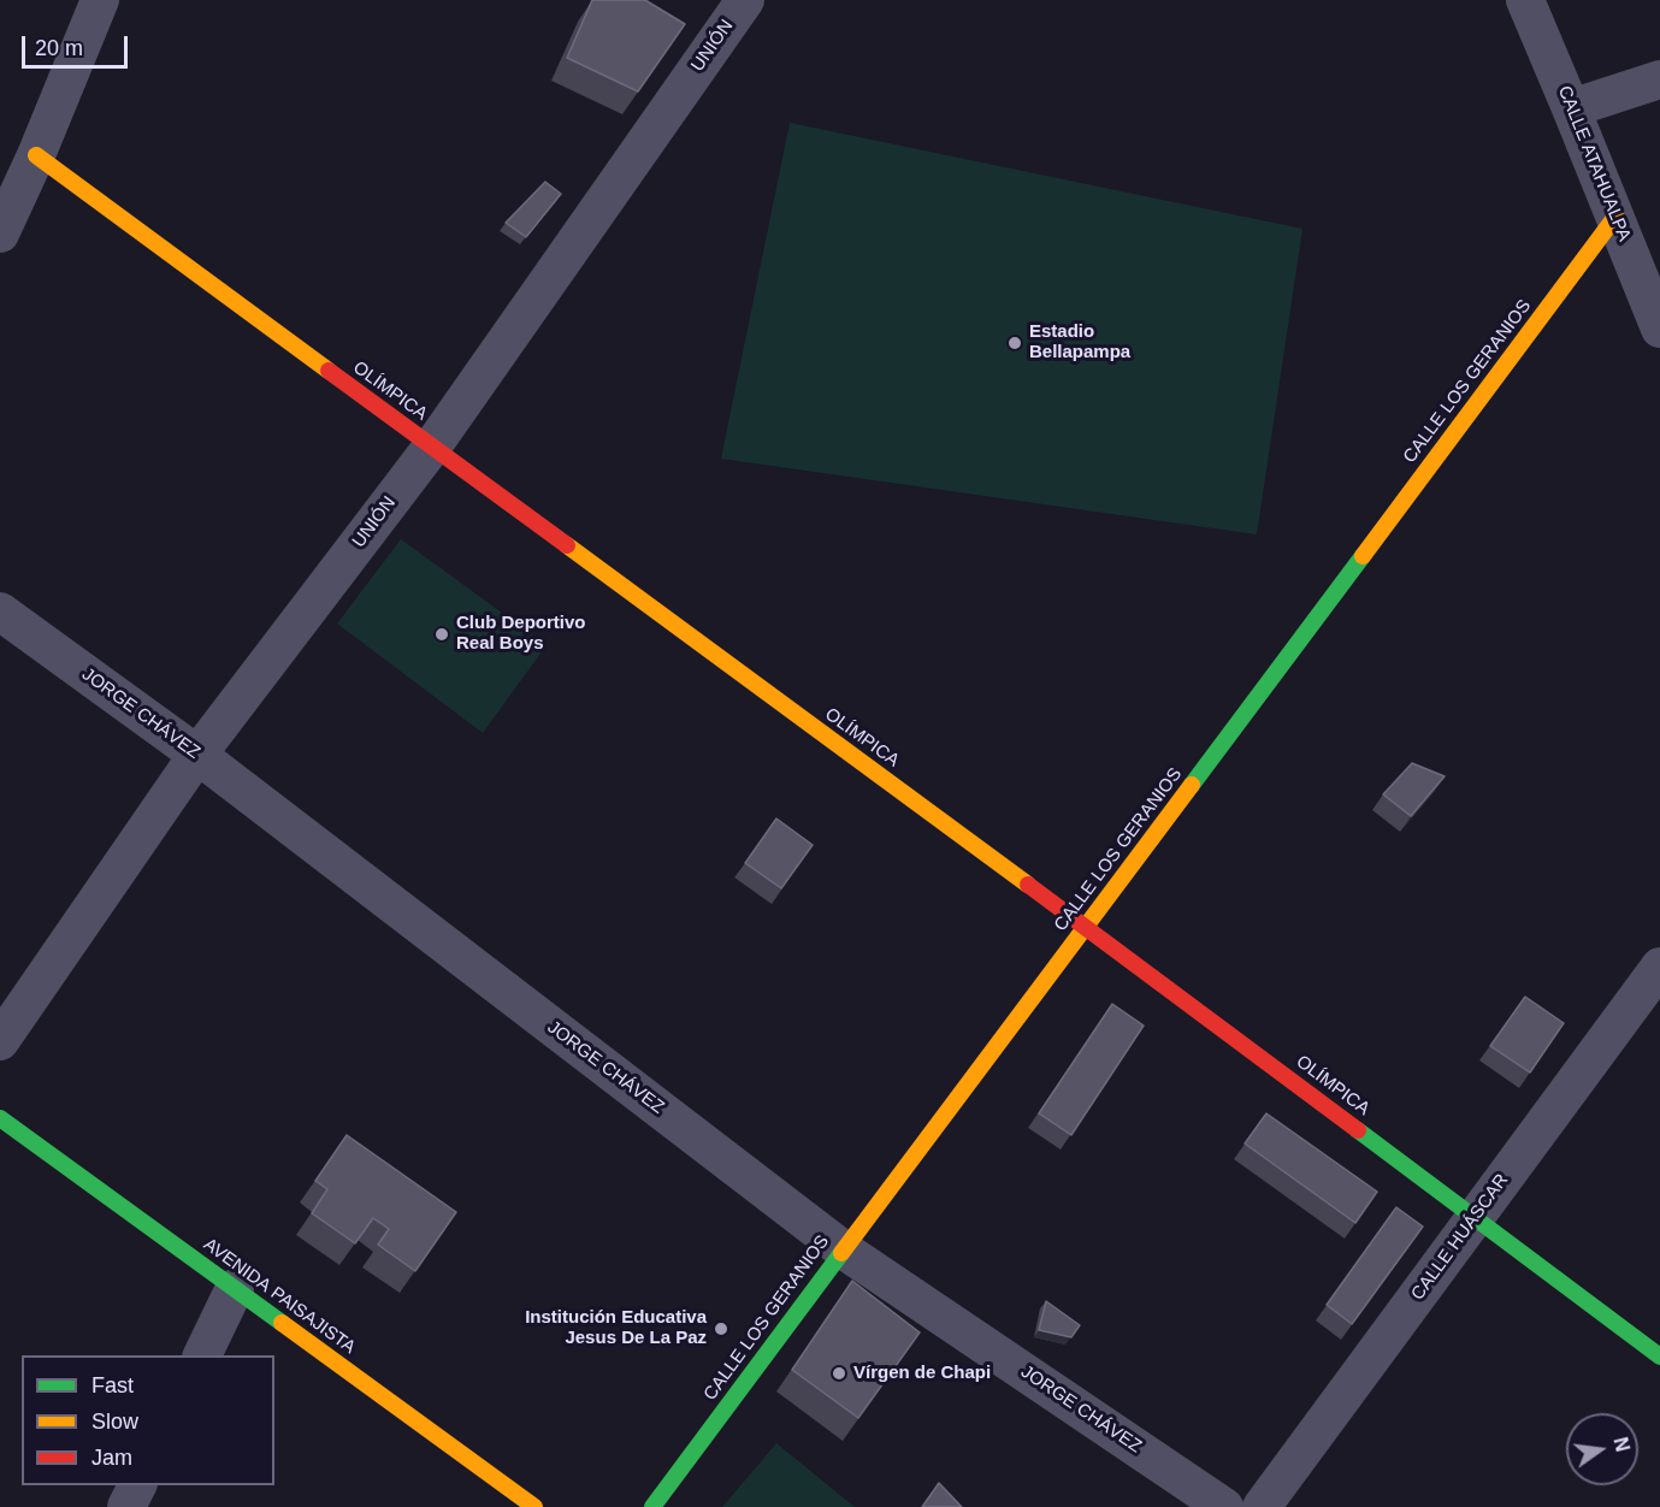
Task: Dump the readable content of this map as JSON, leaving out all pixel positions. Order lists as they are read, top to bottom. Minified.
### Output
{"streets":{"street":["UNIÓN","CALLE ATAHUALPA","CALLE LOS GERANIOS","OLÍMPICA","JORGE CHÁVEZ","CALLE HUÁSCAR","AVENIDA PAISAJISTA"]},"crossings":[["UNIÓN","OLÍMPICA"],["UNIÓN","JORGE CHÁVEZ"],["CALLE ATAHUALPA","CALLE LOS GERANIOS"],["CALLE LOS GERANIOS","OLÍMPICA"],["CALLE LOS GERANIOS","JORGE CHÁVEZ"],["OLÍMPICA","CALLE HUÁSCAR"]],"places":["Estadio Bellapampa","Club Deportivo Real Boys","Institución Educativa Jesus De La Paz","Vírgen de Chapi"],"legend":["Fast","Slow","Jam"],"scale_bar":"20 m","north":"right"}
